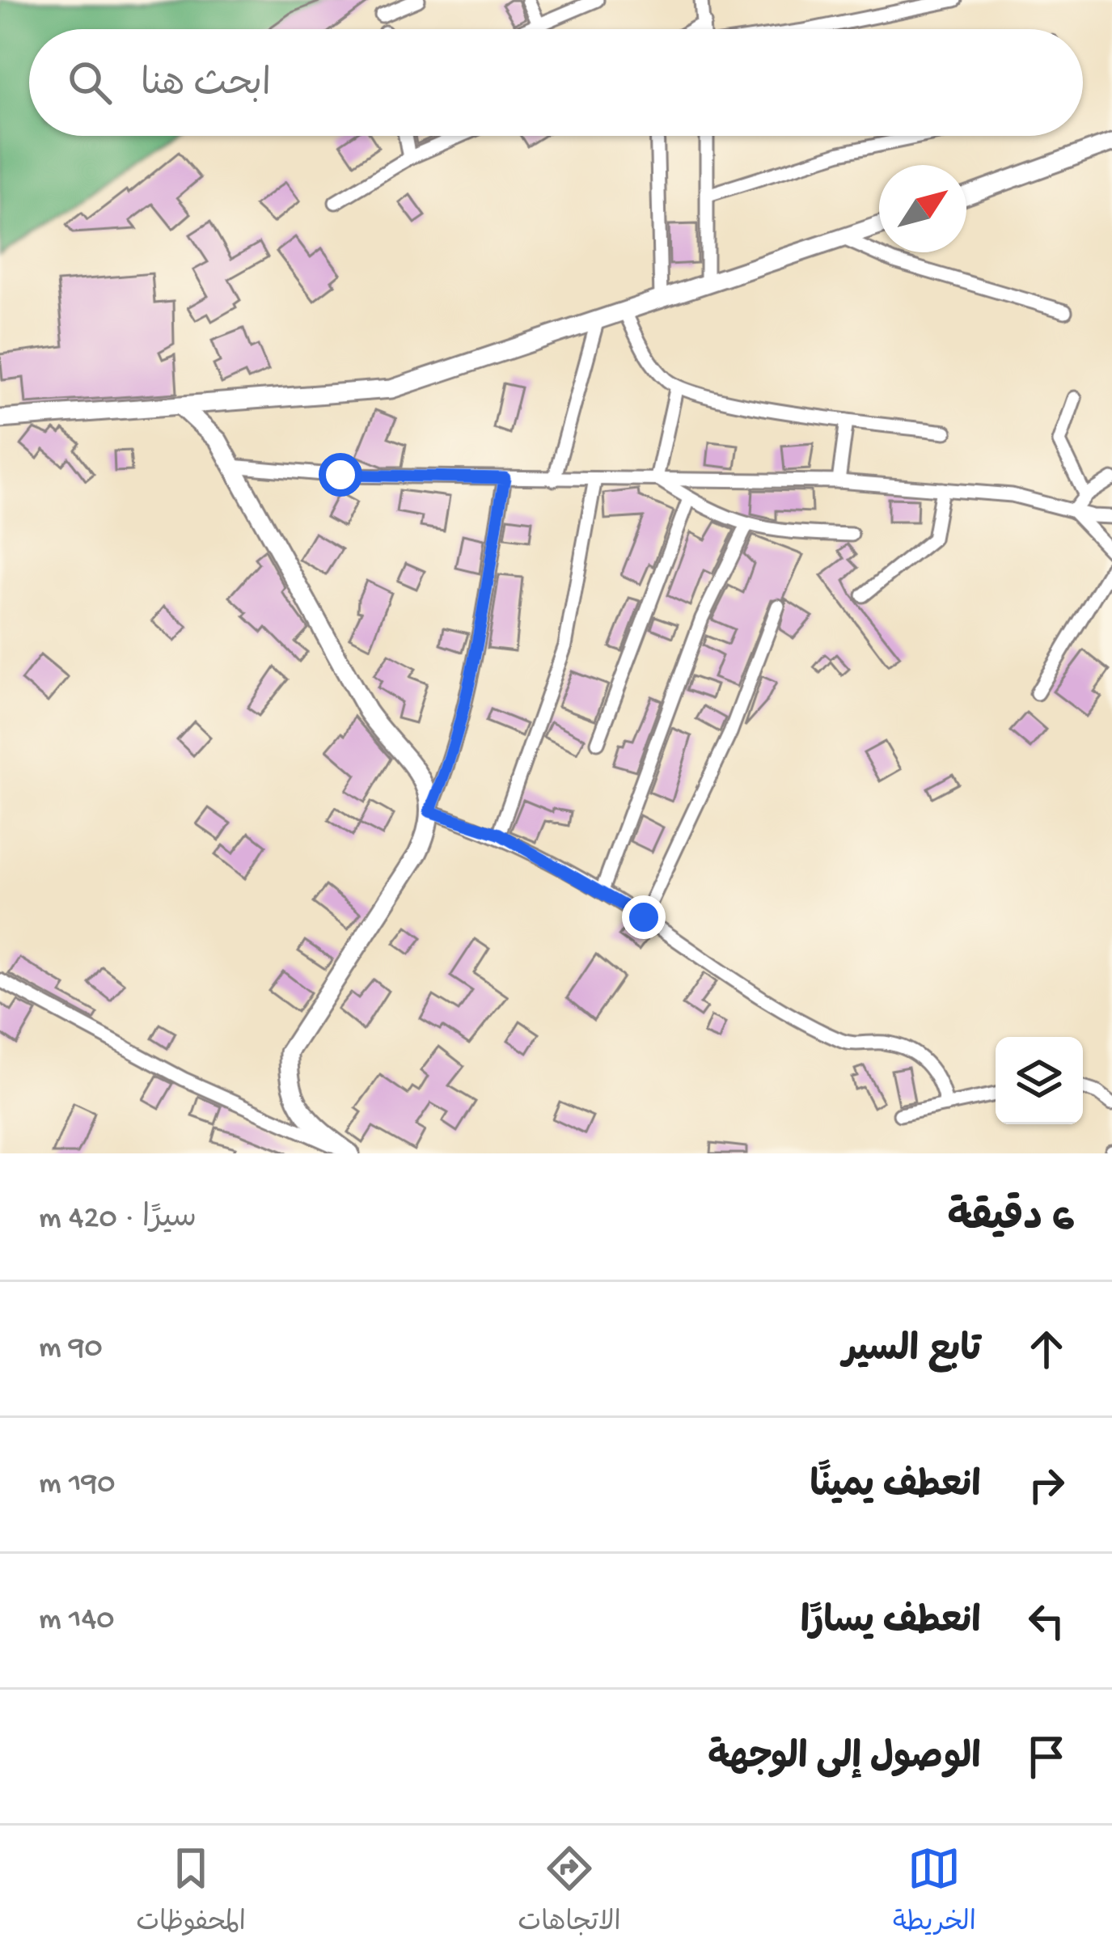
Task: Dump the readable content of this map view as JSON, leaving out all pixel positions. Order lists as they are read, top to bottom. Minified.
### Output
{"north":"top right","page":{"search":"ابحث هنا","heading":["6 دقيقة","سيرًا · 420 m"],"list":[["تابع السير","90 m"],["انعطف يمينًا","190 m"],["انعطف يسارًا","140 m"],"الوصول إلى الوجهة"],"nav":["الخريطة","الاتجاهات","المحفوظات"]}}
